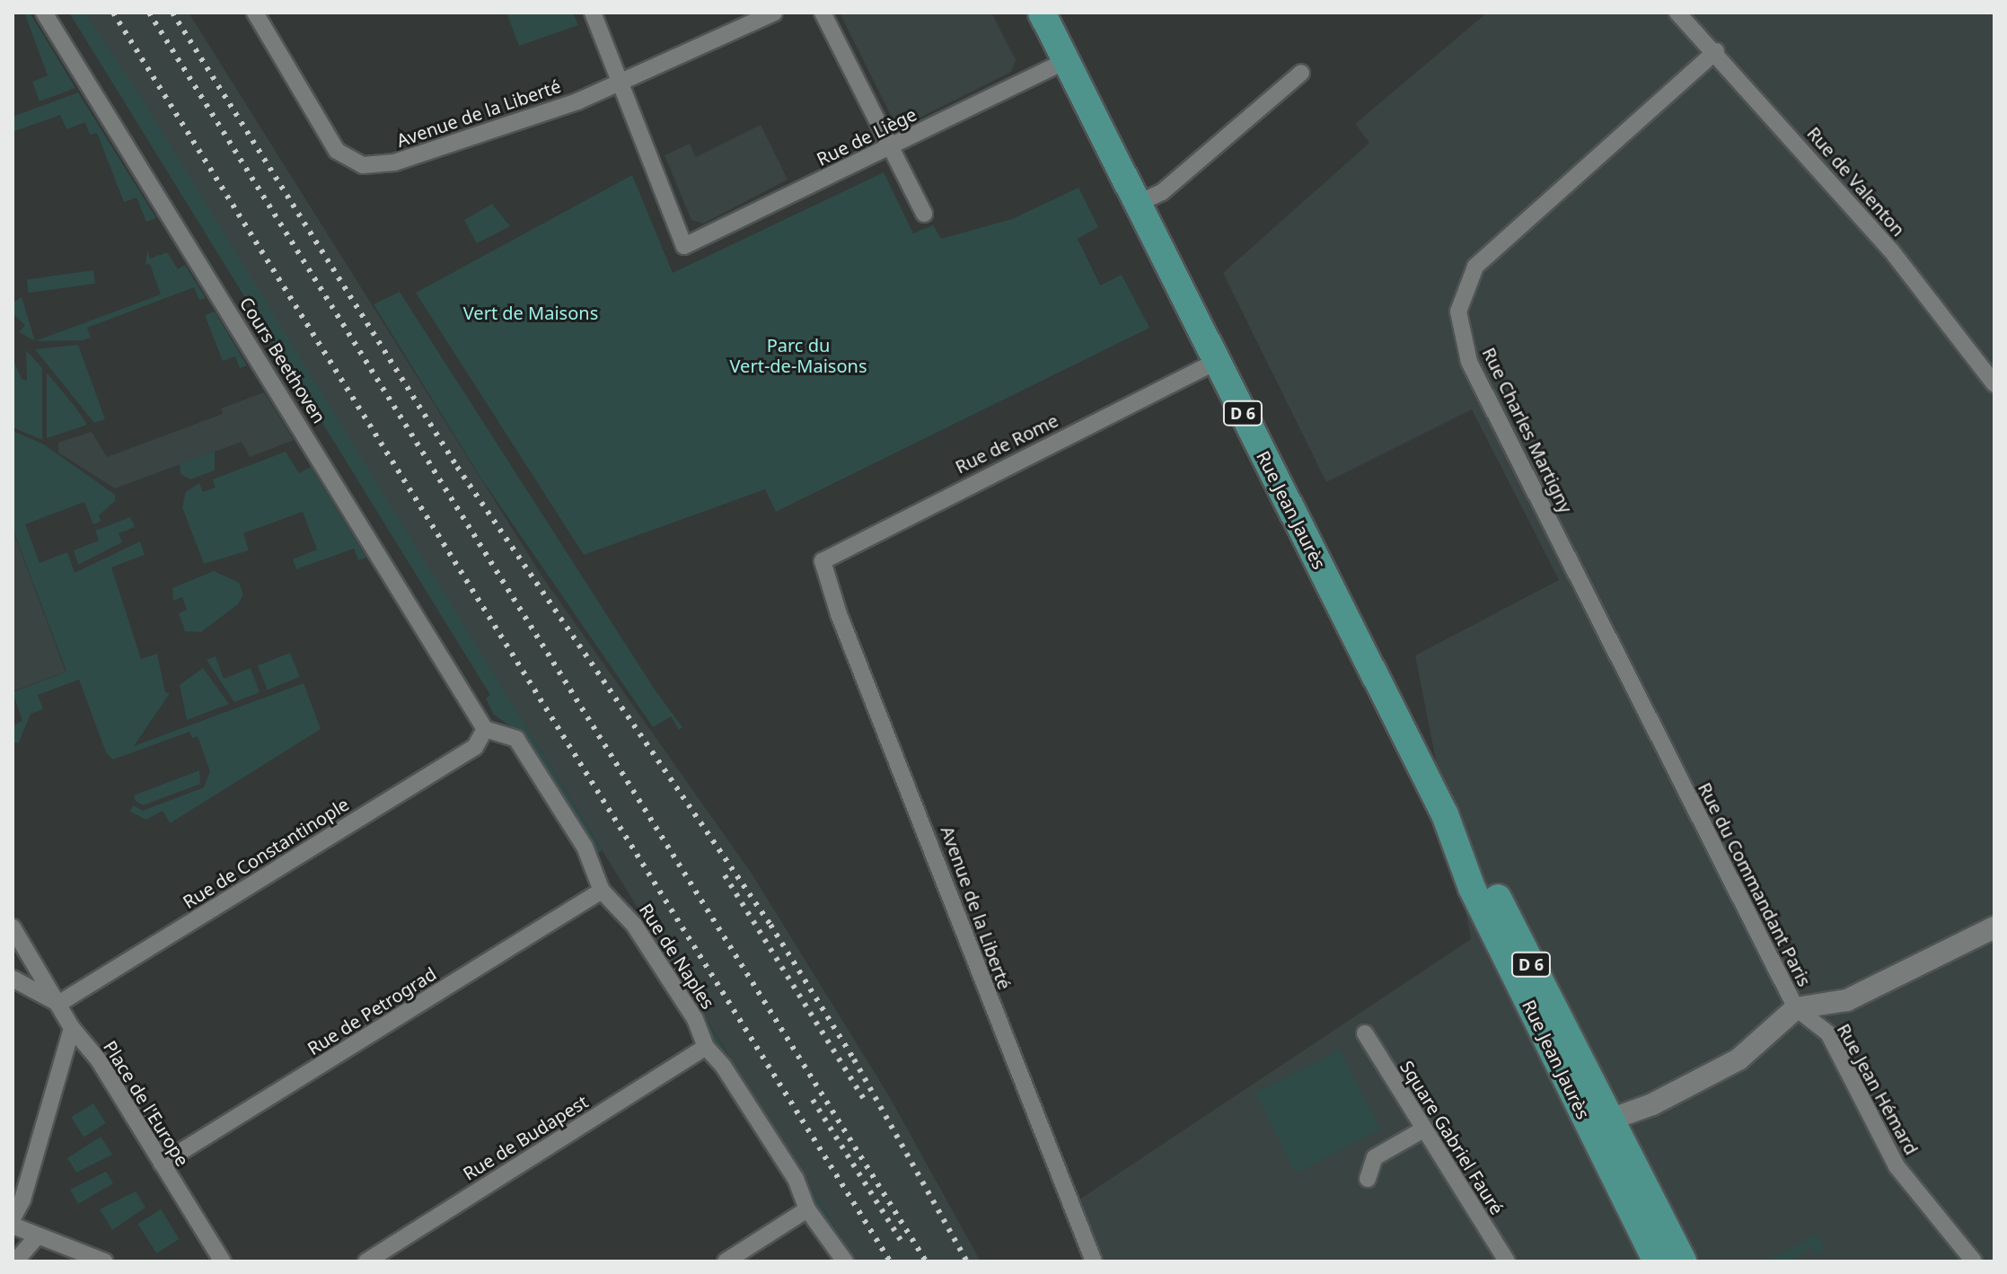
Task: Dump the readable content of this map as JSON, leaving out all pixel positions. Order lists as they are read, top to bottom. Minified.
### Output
{"streets":{"main road":["D 6","Rue Jean Jaurès"],"street":["Avenue de la Liberté","Rue de Liège","Rue de Valenton","Cours Beethoven","Rue Charles Martigny","Rue de Rome","Rue de Constantinople","Rue du Commandant Paris","Rue de Naples","Rue de Petrograd","Rue Jean Hémard","Place de l'Europe","Rue de Budapest","Square Gabriel Fauré"]},"crossings":[["Avenue de la Liberté","Rue de Liège"],["Avenue de la Liberté","Rue de Rome"],["Rue de Liège","Rue Jean Jaurès"],["Rue de Valenton","Rue Charles Martigny"],["Cours Beethoven","Rue de Constantinople"],["Cours Beethoven","Rue de Naples"],["D 6","Rue Jean Jaurès"],["Rue Charles Martigny","Rue du Commandant Paris"],["Rue de Rome","Rue Jean Jaurès"],["Rue de Constantinople","Rue de Naples"],["Rue de Constantinople","Place de l'Europe"],["Rue du Commandant Paris","Rue Jean Hémard"],["Rue de Naples","Rue de Petrograd"],["Rue de Naples","Rue de Budapest"],["Rue de Petrograd","Place de l'Europe"]],"parks":["Vert de Maisons","Parc du Vert-de-Maisons"]}
